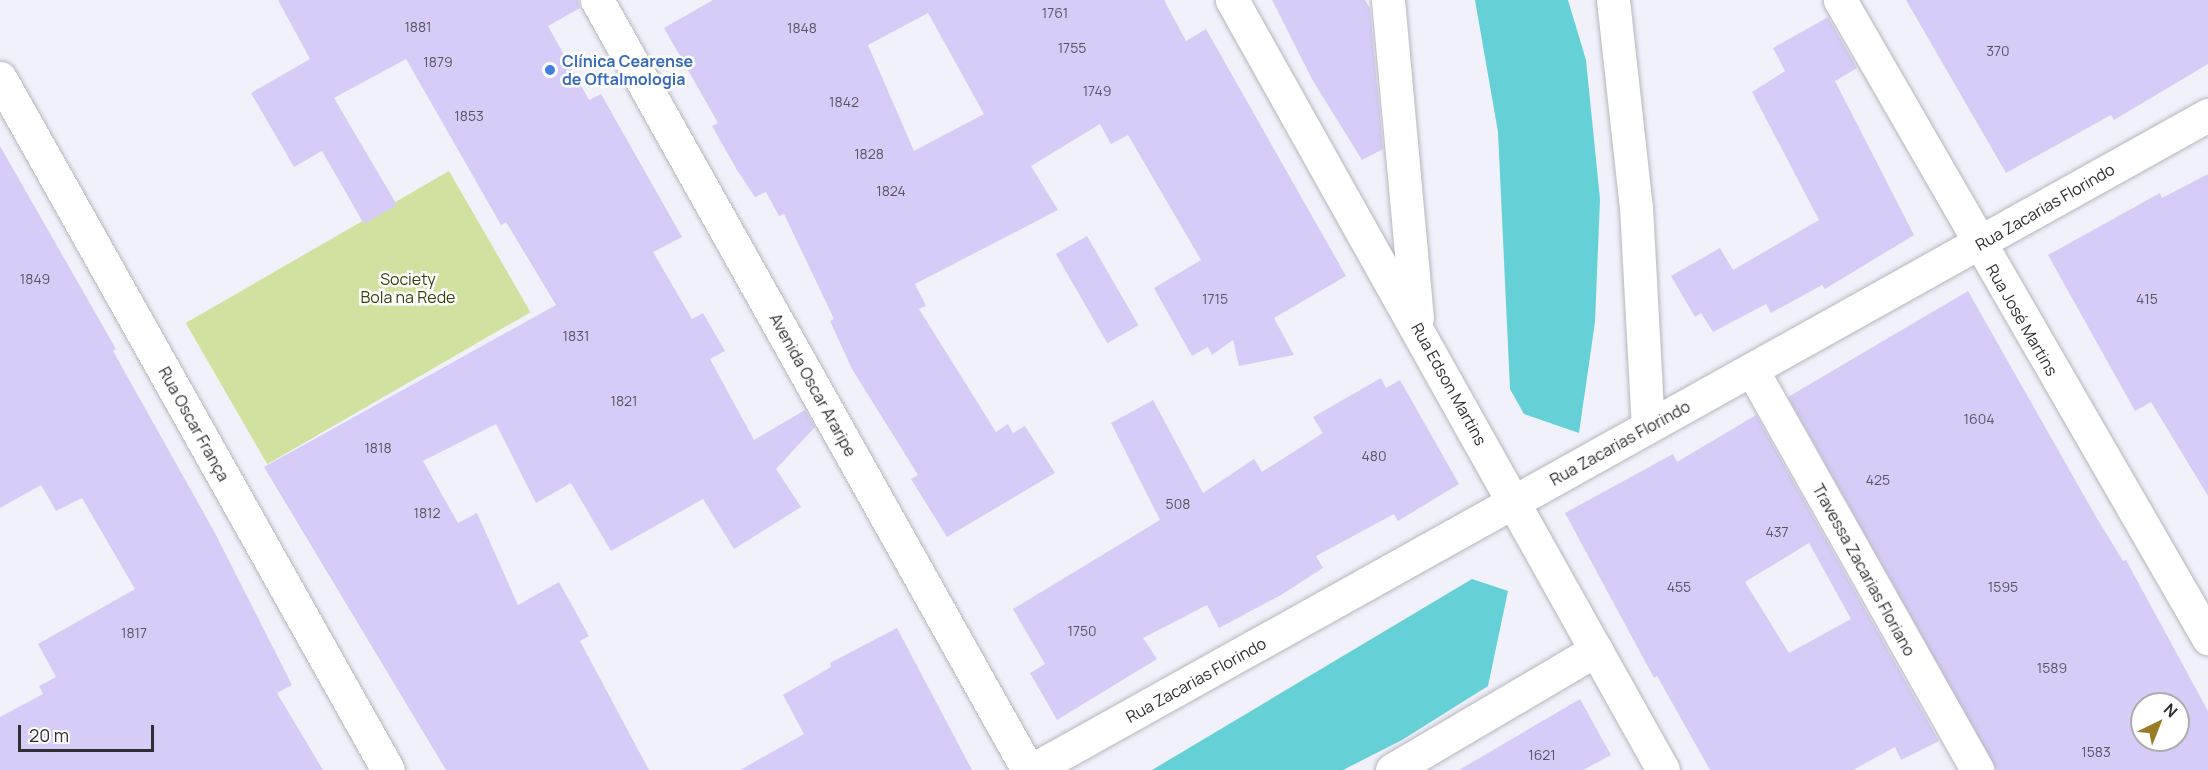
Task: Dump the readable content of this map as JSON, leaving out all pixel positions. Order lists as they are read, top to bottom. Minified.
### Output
{"streets":{"street":["Rua Zacarias Florindo","Rua José Martins","Rua Edson Martins","Avenida Oscar Araripe","Rua Oscar França","Travessa Zacarias Floriano"]},"crossings":[["Rua Zacarias Florindo","Rua José Martins"],["Rua Zacarias Florindo","Rua Edson Martins"],["Rua Zacarias Florindo","Avenida Oscar Araripe"],["Rua Zacarias Florindo","Travessa Zacarias Floriano"]],"parks":["Society Bola na Rede"],"places":["Clínica Cearense de Oftalmologia"],"house_numbers":["1761","1881","1848","1755","370","1879","1749","1842","1853","1828","1824","1849","1715","415","1831","1821","1604","1818","480","425","508","1812","437","455","1595","1750","1817","1589","1583","1621"],"scale_bar":"20 m","north":"top right"}
